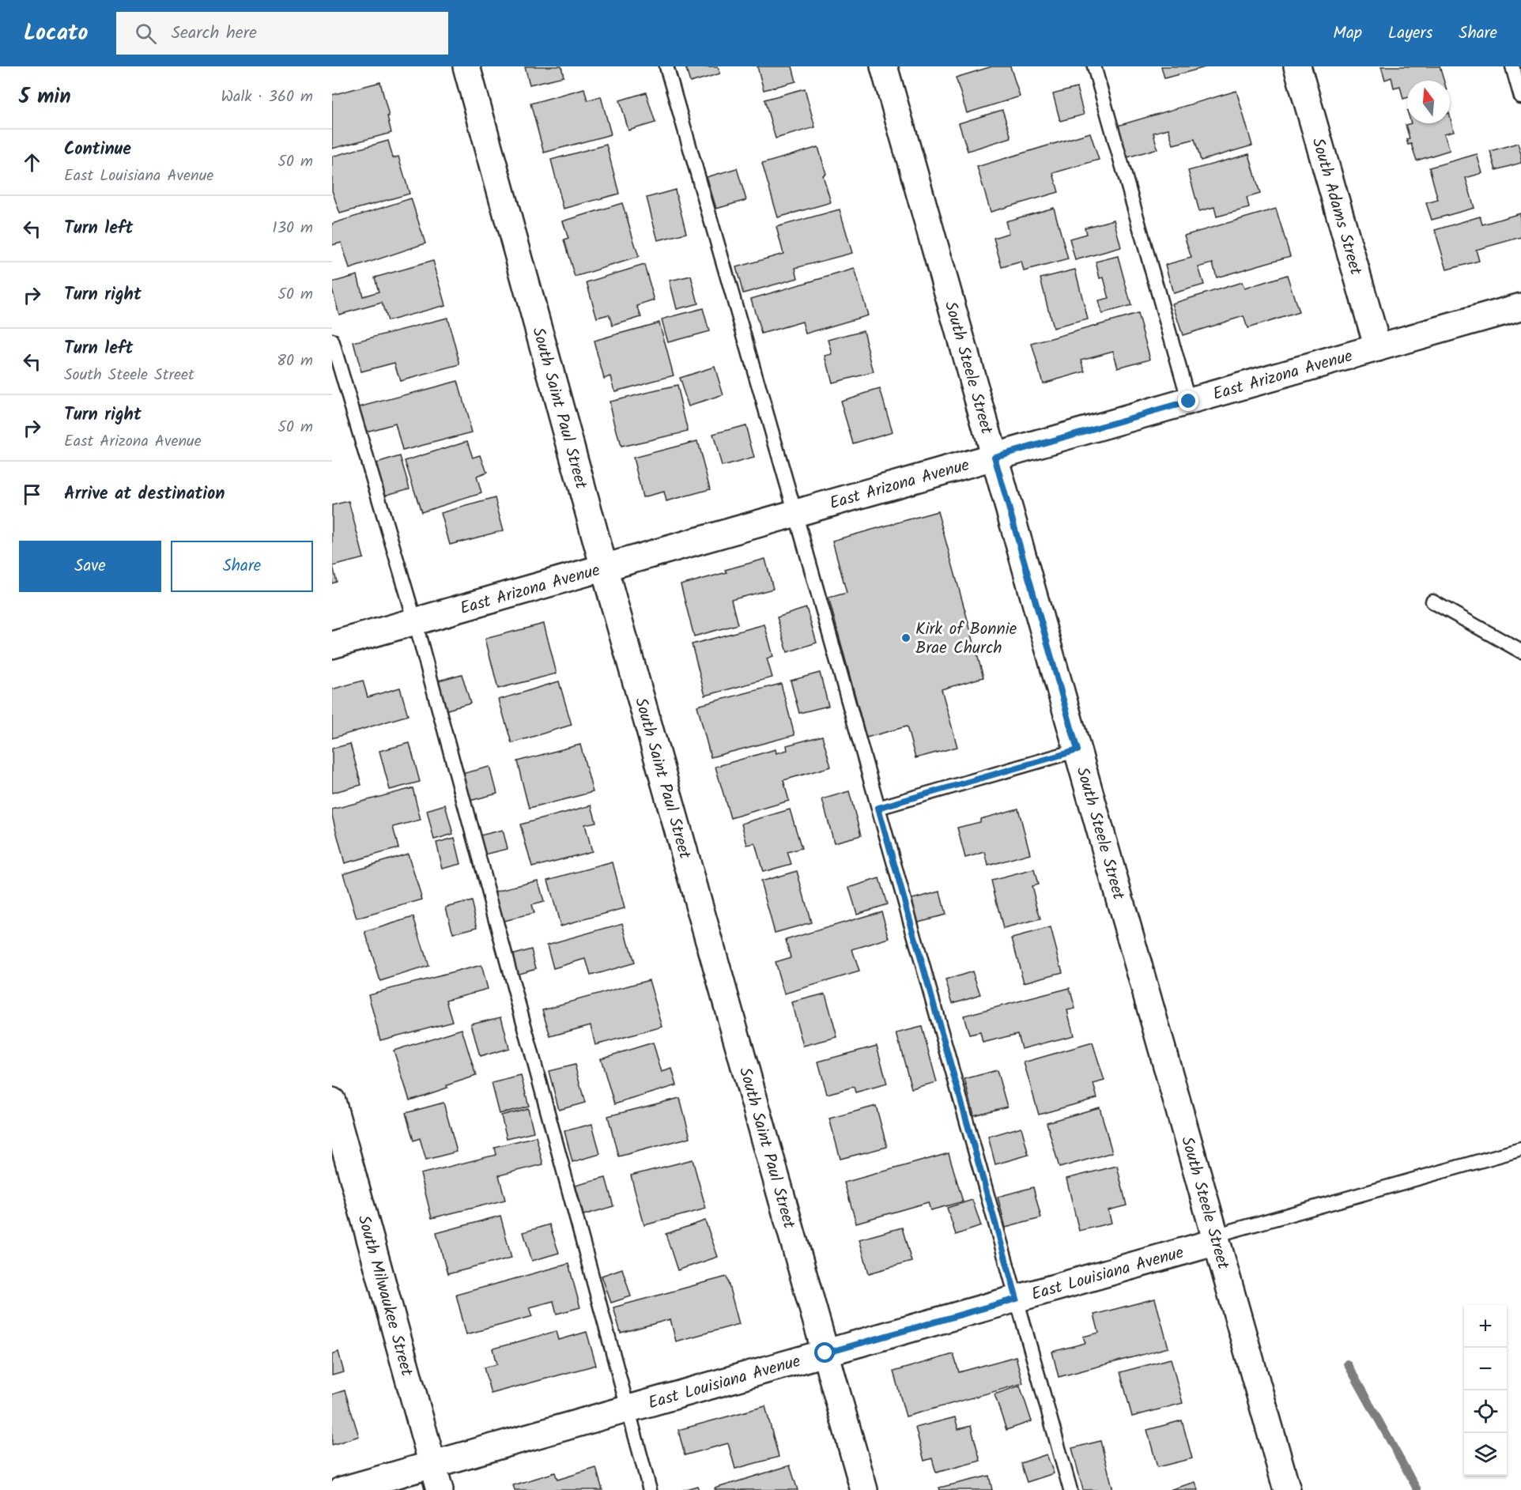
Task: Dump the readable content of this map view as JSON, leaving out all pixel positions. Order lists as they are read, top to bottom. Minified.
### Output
{"streets":{"street":["South Adams Street","South Steele Street","East Arizona Avenue","South Saint Paul Street","East Louisiana Avenue","South Milwaukee Street"]},"crossings":[["South Adams Street","East Arizona Avenue"],["South Steele Street","East Arizona Avenue"],["South Steele Street","East Louisiana Avenue"],["East Arizona Avenue","South Saint Paul Street"],["South Saint Paul Street","East Louisiana Avenue"],["East Louisiana Avenue","South Milwaukee Street"]],"places":["Kirk of Bonnie Brae Church"],"north":"top","page":{"header":"Locato","search":"Search here","nav":["Map","Layers","Share"],"heading":["5 min","Walk · 360 m"],"list":[["Continue","East Louisiana Avenue","50 m"],["Turn left","130 m"],["Turn right","50 m"],["Turn left","South Steele Street","80 m"],["Turn right","East Arizona Avenue","50 m"],"Arrive at destination"],"buttons":["Save","Share"],"map_buttons":["+","−"]}}
